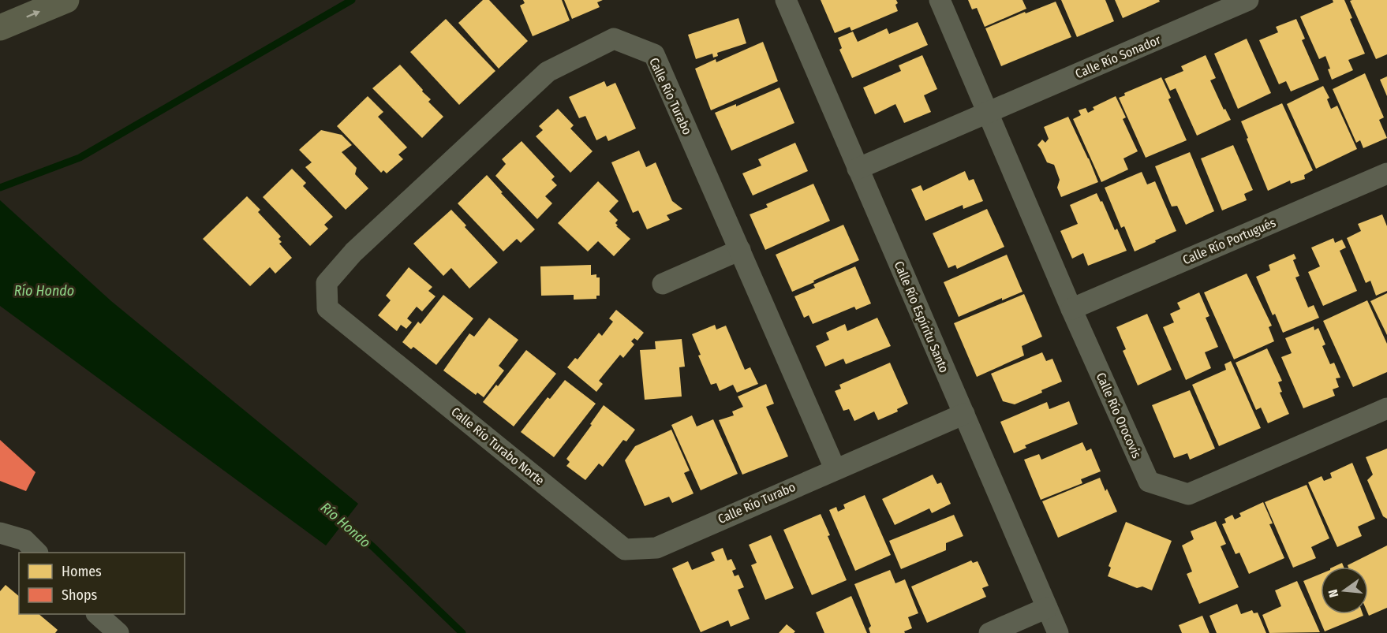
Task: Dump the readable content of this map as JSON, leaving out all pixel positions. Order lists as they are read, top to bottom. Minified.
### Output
{"streets":{"street":["Calle Río Sonador","Calle Río Turabo","Calle Río Portugués","Calle Río Espíritu Santo","Calle Río Orocovis","Calle Río Turabo Norte"]},"crossings":[["Calle Río Sonador","Calle Río Espíritu Santo"],["Calle Río Sonador","Calle Río Orocovis"],["Calle Río Turabo","Calle Río Espíritu Santo"],["Calle Río Turabo","Calle Río Turabo Norte"],["Calle Río Portugués","Calle Río Orocovis"]],"water":["Río Hondo"],"legend":["Homes","Shops"],"north":"left"}
